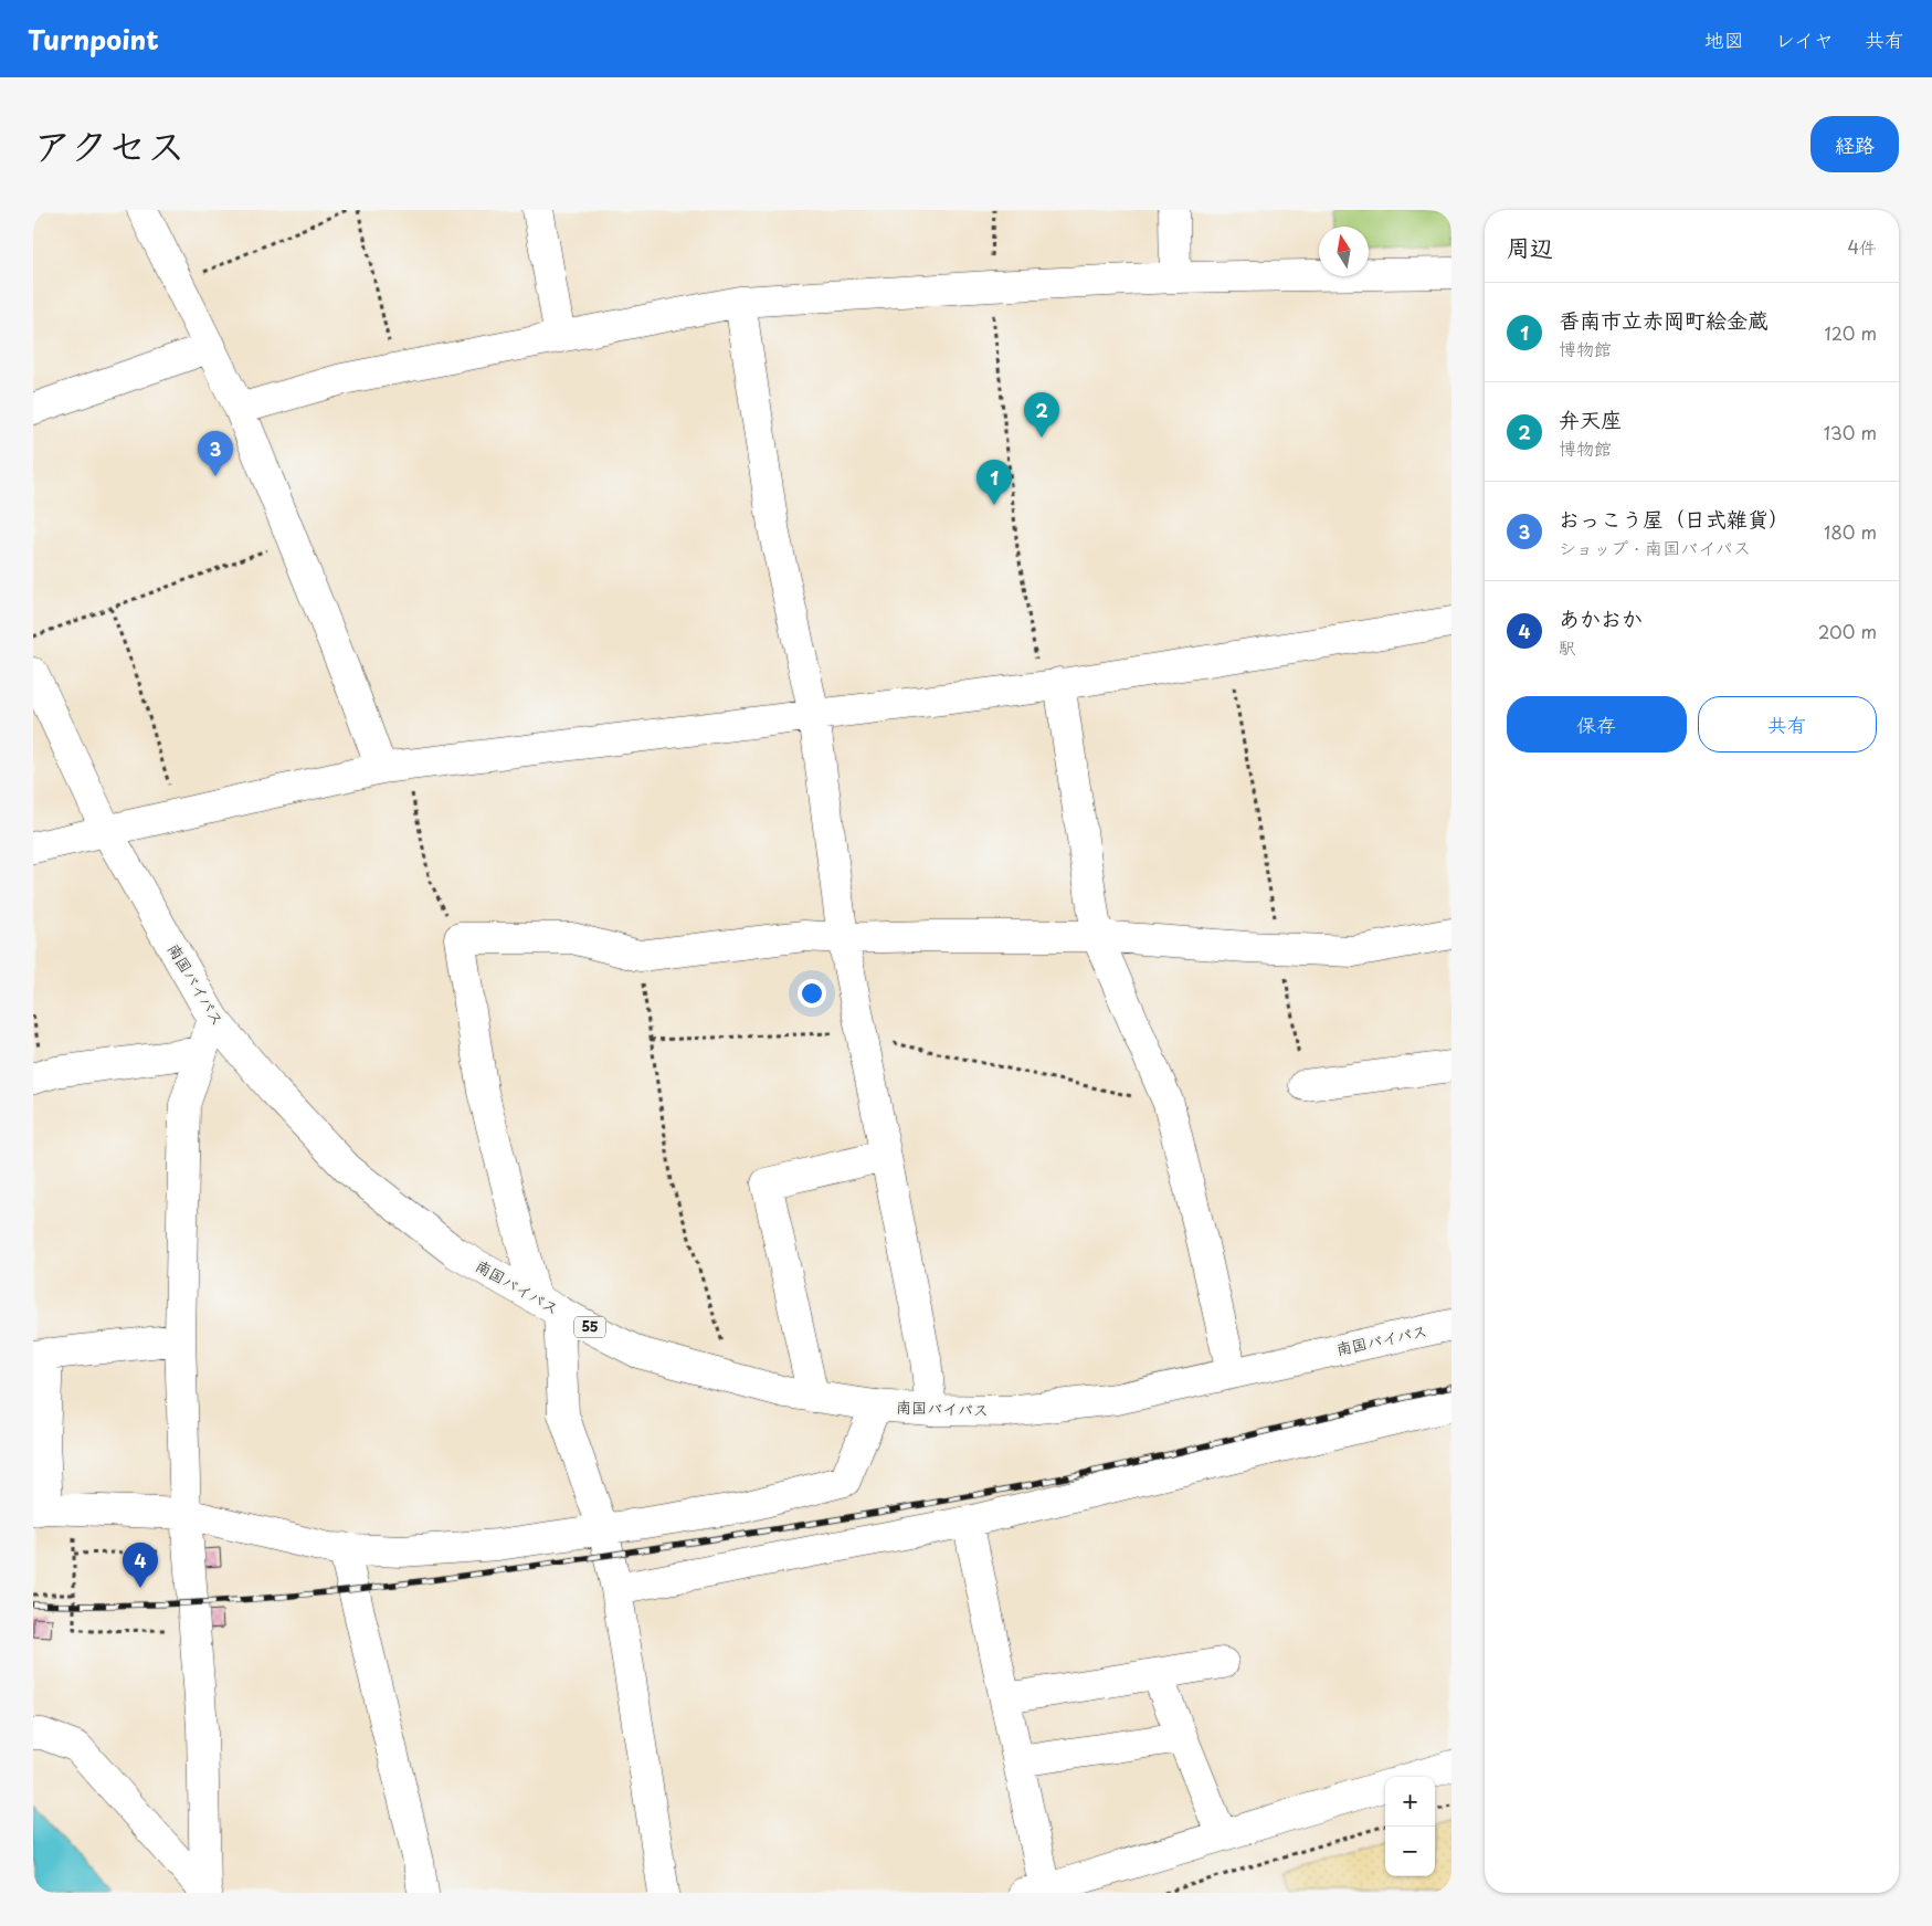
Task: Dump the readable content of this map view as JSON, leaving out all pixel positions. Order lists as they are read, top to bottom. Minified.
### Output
{"streets":{"main road":["南国バイパス","55"]},"north":"top","page":{"header":"Turnpoint","nav":["地図","レイヤ","共有"],"title":"アクセス","buttons":["経路",["保存","共有"]],"heading":["周辺","4件"],"list":[{"mark":"1","name":"香南市立赤岡町絵金蔵","note":"博物館","value":"120 m"},{"mark":"2","name":"弁天座","note":"博物館","value":"130 m"},{"mark":"3","name":"おっこう屋（日式雜貨）","note":"ショップ · 南国バイパス","value":"180 m"},{"mark":"4","name":"あかおか","note":"駅","value":"200 m"}],"pins":["2","3","1","4"],"map_buttons":["+","−"]}}
